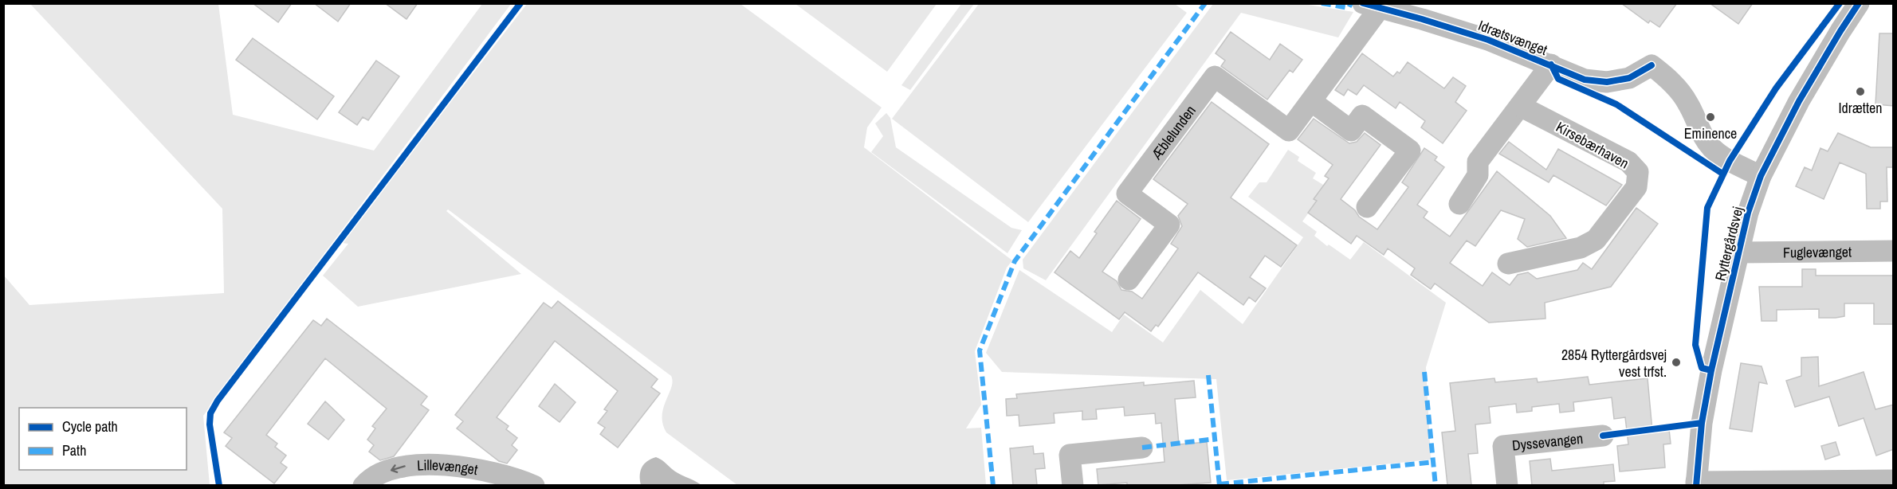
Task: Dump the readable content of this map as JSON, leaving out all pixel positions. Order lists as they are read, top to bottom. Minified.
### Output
{"streets":{"street":["Idrætsvænget","Æblelunden","Kirsebærhaven","Ryttergårdsvej","Fuglevænget","Dyssevangen","Lillevænget"]},"crossings":[["Idrætsvænget","Æblelunden"],["Idrætsvænget","Ryttergårdsvej"],["Ryttergårdsvej","Fuglevænget"]],"one_way":["Lillevænget"],"places":["Idrætten","Eminence","2854 Ryttergårdsvej vest trfst."],"legend":["Cycle path","Path"]}
